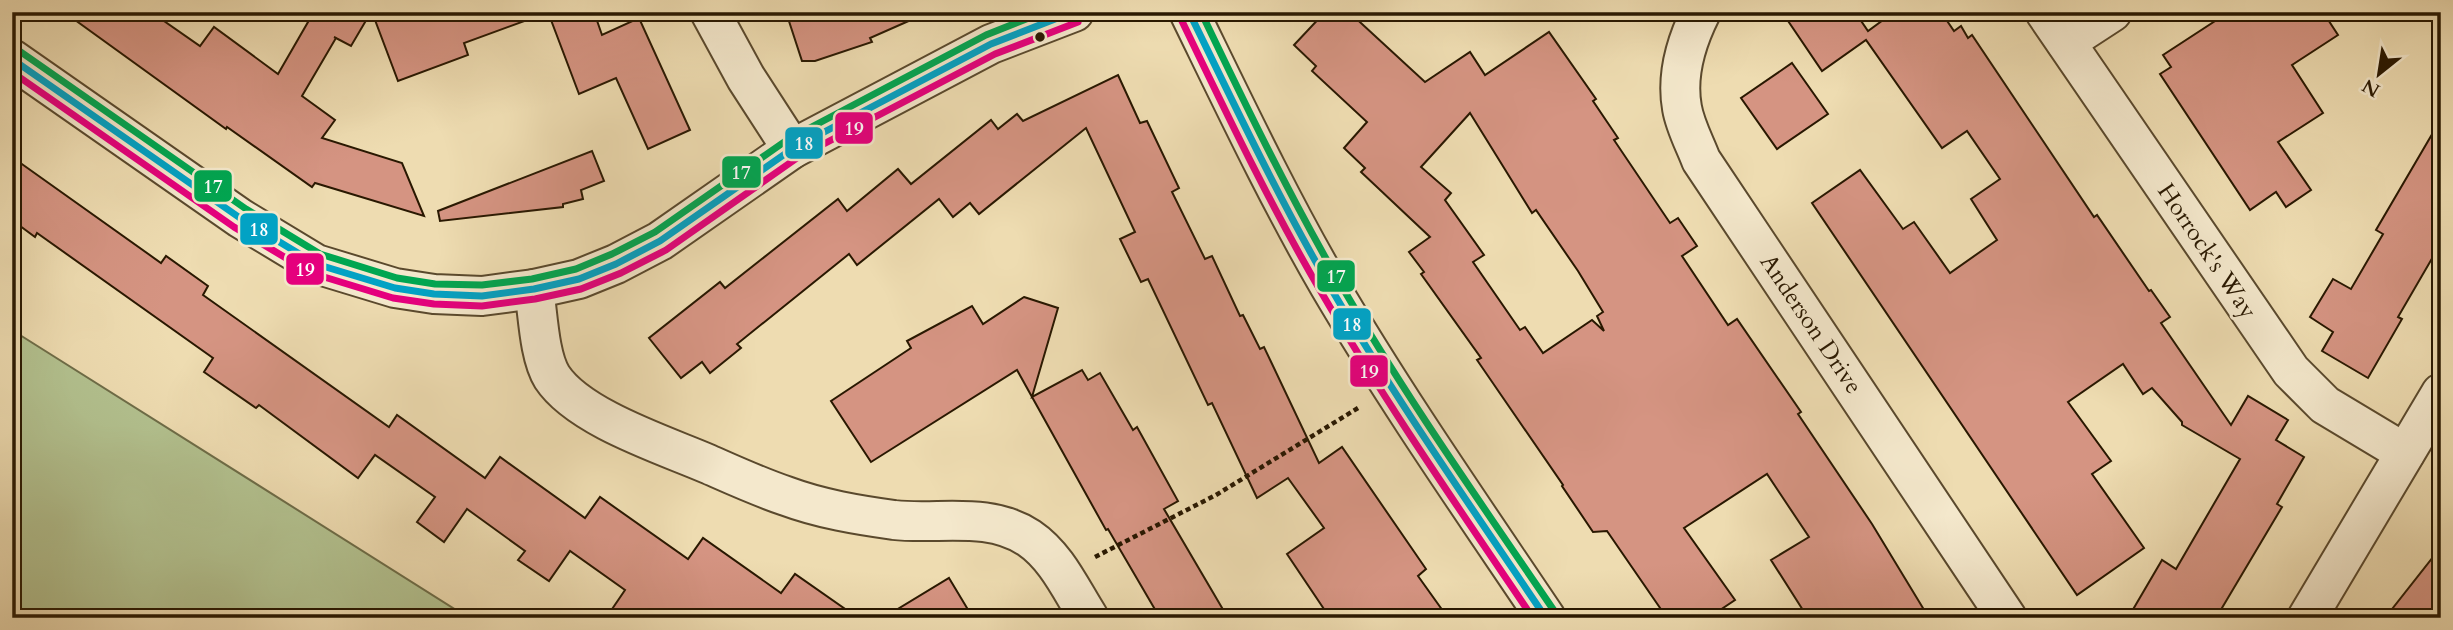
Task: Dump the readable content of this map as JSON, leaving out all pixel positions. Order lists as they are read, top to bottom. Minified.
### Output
{"streets":{"street":["Horrock's Way","Anderson Drive"]},"lines":["transit line 18","transit line 17","transit line 19"],"north":"bottom left"}
